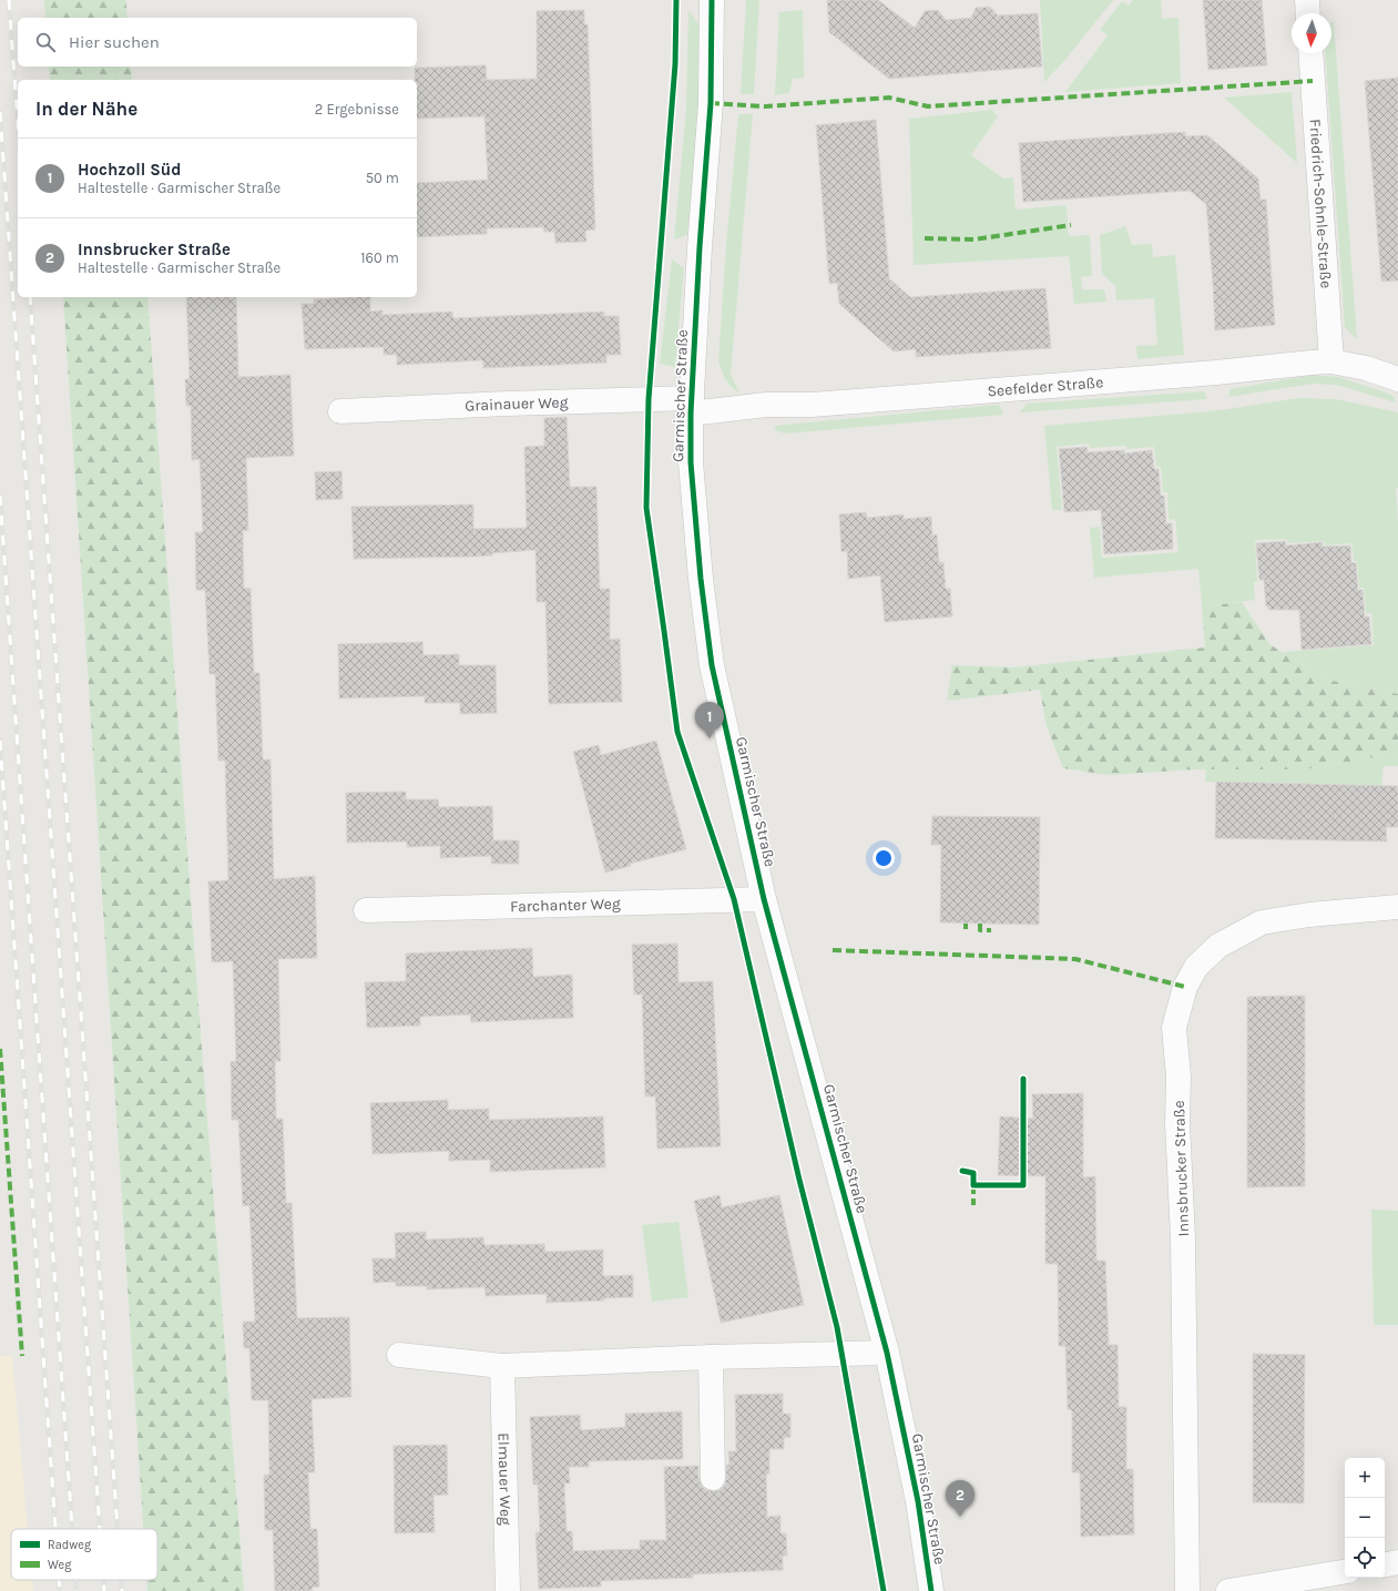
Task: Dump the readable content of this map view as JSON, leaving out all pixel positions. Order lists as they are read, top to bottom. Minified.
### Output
{"streets":{"street":["Friedrich-Sohnle-Straße","Seefelder Straße","Garmischer Straße","Grainauer Weg","Farchanter Weg","Innsbrucker Straße","Elmauer Weg"]},"crossings":[["Friedrich-Sohnle-Straße","Seefelder Straße"],["Seefelder Straße","Garmischer Straße"],["Seefelder Straße","Grainauer Weg"],["Garmischer Straße","Grainauer Weg"],["Garmischer Straße","Farchanter Weg"]],"legend":["Radweg","Weg"],"north":"bottom","page":{"search":"Hier suchen","heading":["In der Nähe","2 Ergebnisse"],"list":[{"mark":"1","name":"Hochzoll Süd","note":"Haltestelle · Garmischer Straße","value":"50 m"},{"mark":"2","name":"Innsbrucker Straße","note":"Haltestelle · Garmischer Straße","value":"160 m"}],"pins":["1","2"],"map_buttons":["+","−"]}}
